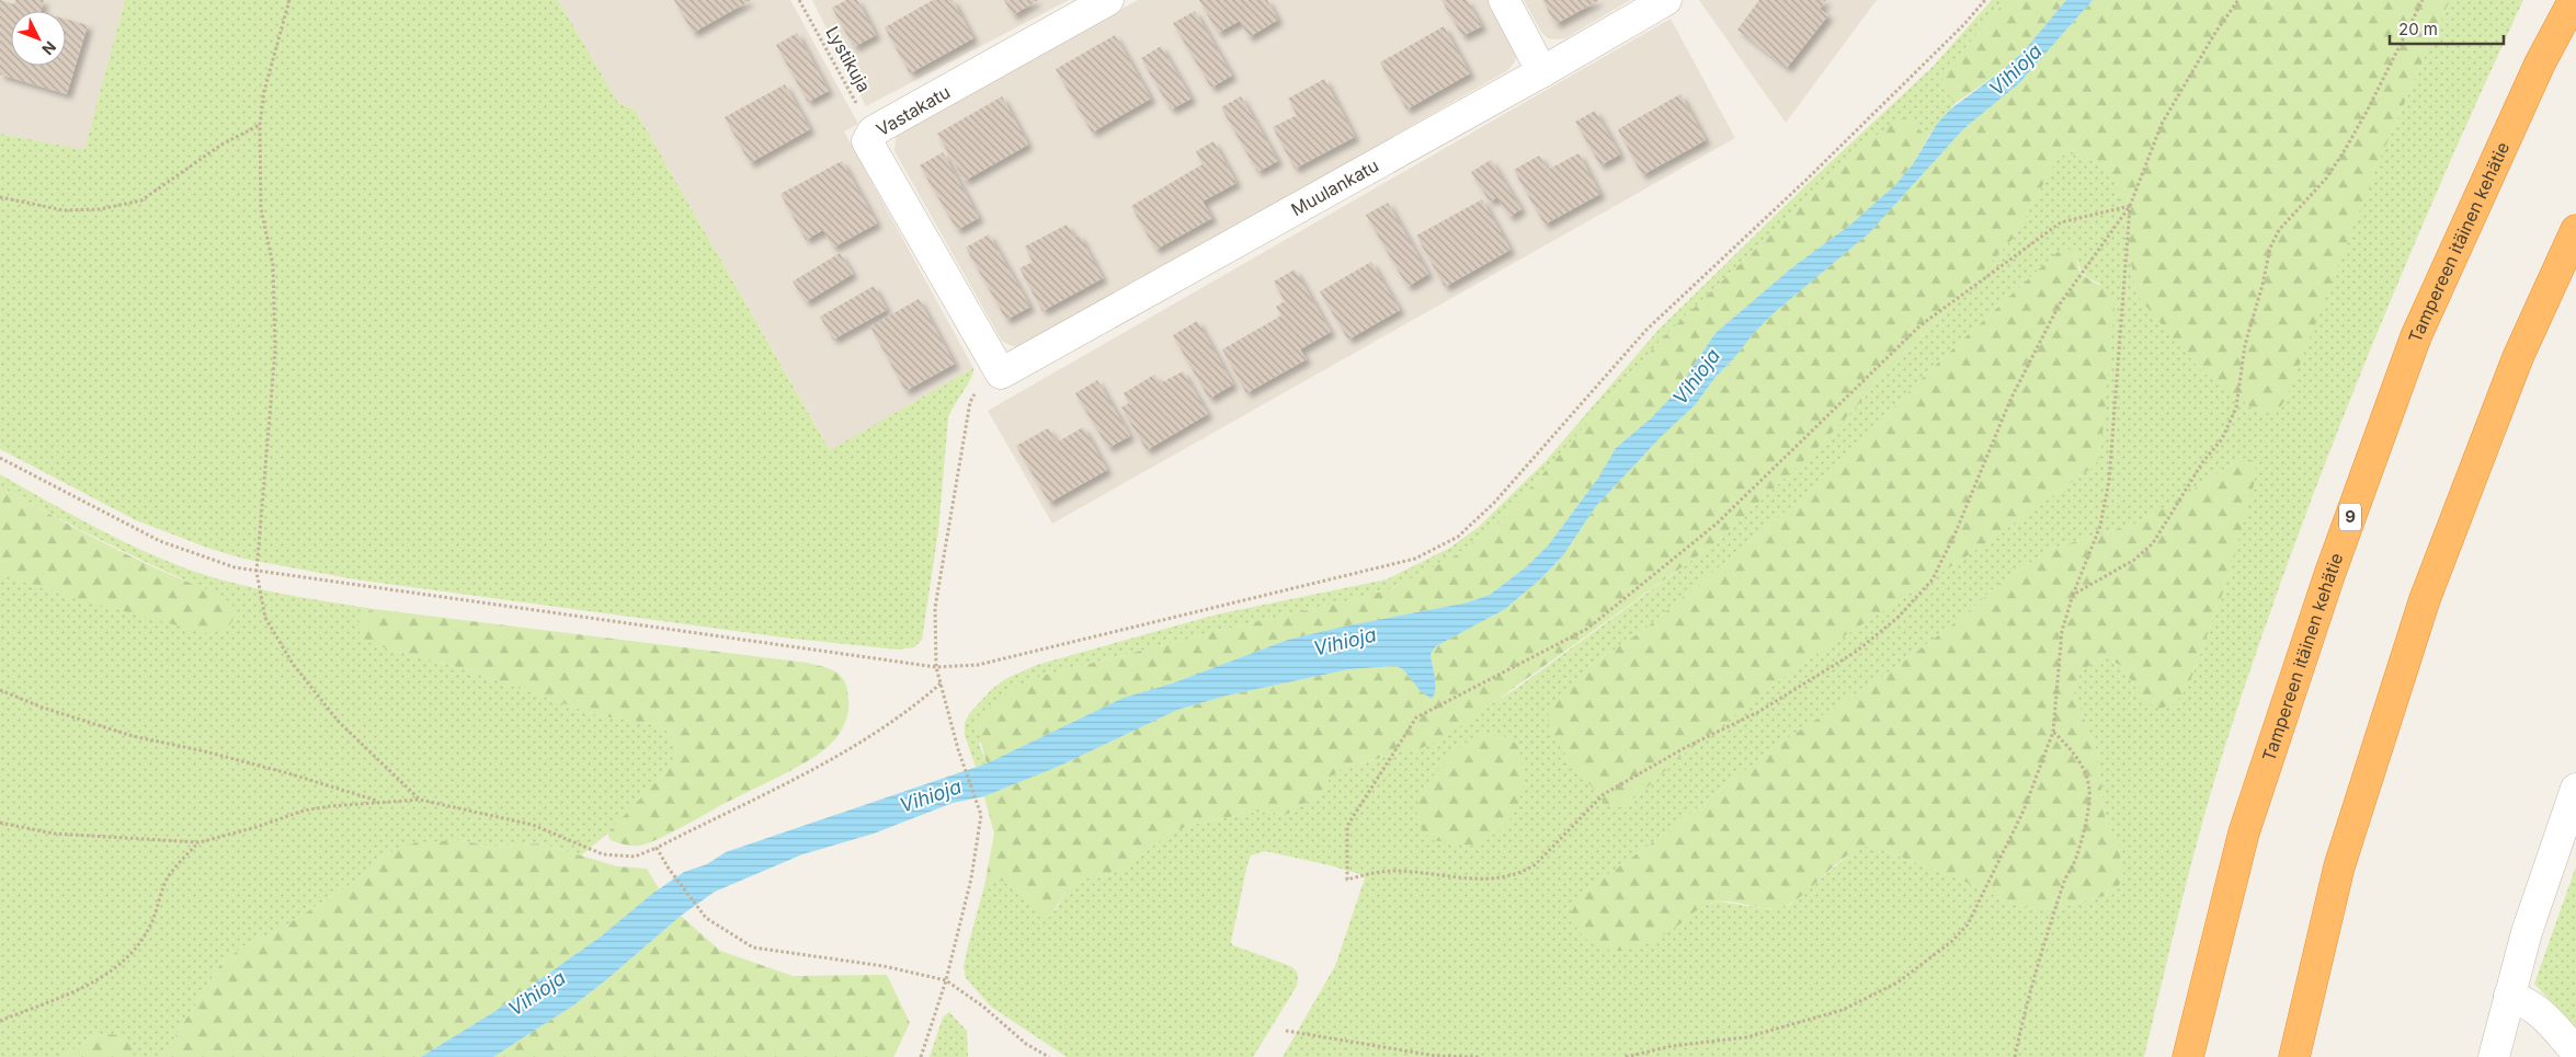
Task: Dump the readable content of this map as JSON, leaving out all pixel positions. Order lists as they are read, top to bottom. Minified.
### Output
{"streets":{"highway":["Tampereen itäinen kehätie","9"],"street":["Vastakatu","Muulankatu"],"path":["Lystikuja"]},"crossings":[["Lystikuja","Vastakatu"],["Vastakatu","Muulankatu"]],"water":["Vihioja"],"scale_bar":"20 m","north":"bottom right"}
